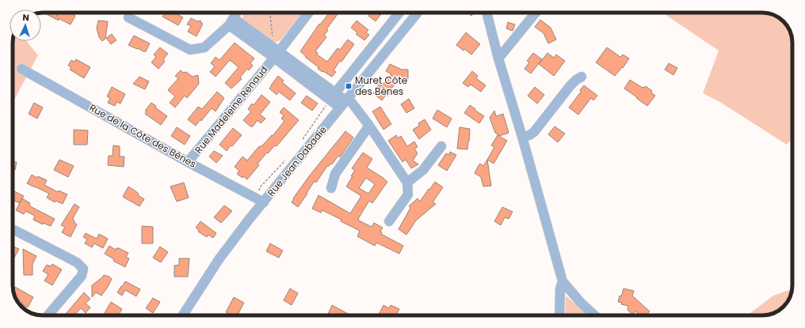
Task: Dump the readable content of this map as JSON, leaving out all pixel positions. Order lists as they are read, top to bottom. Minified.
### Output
{"streets":{"street":["Rue Madeleine Renaud","Rue de la Côte des Bênes","Rue Jean Dabadie"]},"crossings":[["Rue Madeleine Renaud","Rue de la Côte des Bênes"],["Rue de la Côte des Bênes","Rue Jean Dabadie"]],"places":{"transit":["Muret Côte des Bènes"]},"north":"top"}
